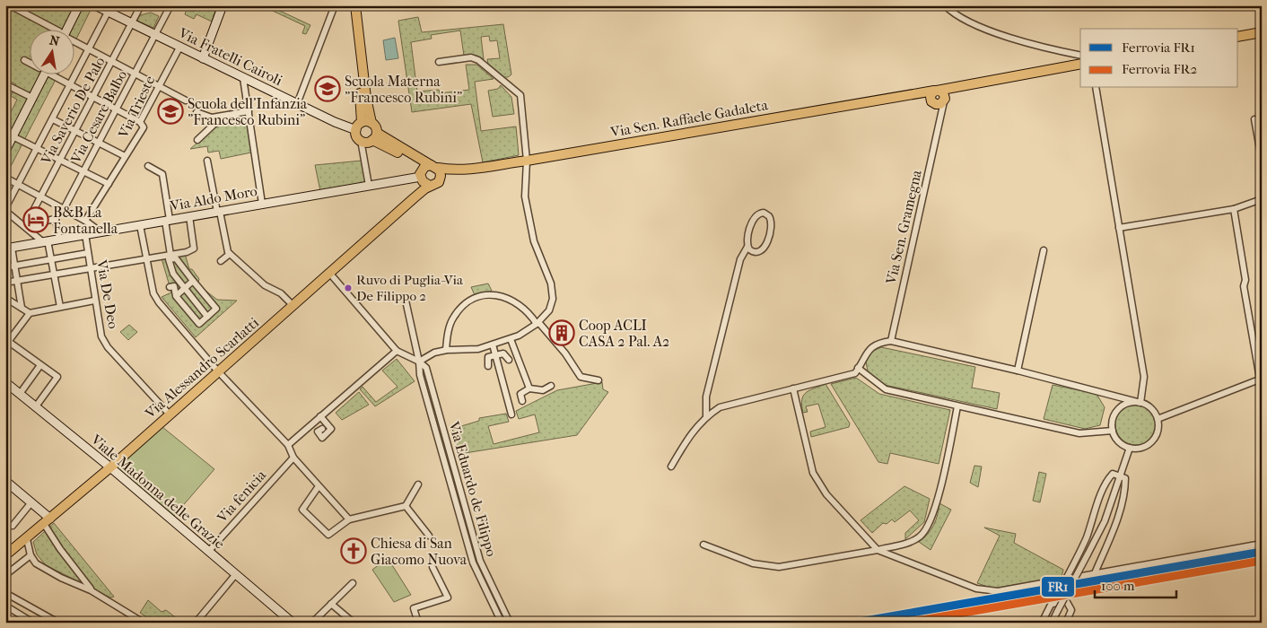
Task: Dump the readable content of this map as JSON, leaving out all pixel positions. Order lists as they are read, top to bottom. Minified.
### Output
{"streets":{"main road":["Via Sen. Raffaele Gadaleta","Via Alessandro Scarlatti"],"street":["Via Fratelli Cairoli","Via Trieste","Via Saverio De Palo","Via Cesare Balbo","Via Aldo Moro","Via Sen. Gramegna","Via De Deo","Via Eduardo de Filippo","Viale Madonna delle Grazie","Via fenicia"]},"crossings":[["Via Fratelli Cairoli","Via Trieste"],["Via Fratelli Cairoli","Via Saverio De Palo"],["Via Fratelli Cairoli","Via Cesare Balbo"],["Via Sen. Raffaele Gadaleta","Via Aldo Moro"],["Via Sen. Raffaele Gadaleta","Via Sen. Gramegna"],["Via Sen. Raffaele Gadaleta","Via Alessandro Scarlatti"],["Via Aldo Moro","Via De Deo"],["Via Aldo Moro","Via Alessandro Scarlatti"],["Via De Deo","Via Alessandro Scarlatti"],["Via Alessandro Scarlatti","Viale Madonna delle Grazie"],["Viale Madonna delle Grazie","Via fenicia"]],"places":{"school or university":["Scuola Materna \"Francesco Rubini\"","Scuola dell'Infanzia \"Francesco Rubini\""],"hotel":["B&B La Fontanella"],"other":["Ruvo di Puglia-Via De Filippo 2"],"building":["Coop ACLI CASA 2 Pal. A2"],"church":["Chiesa di San Giacomo Nuova"]},"lines":["rail line FR1","rail line FR2"],"legend":["Ferrovia FR1","Ferrovia FR2"],"scale_bar":"100 m","north":"top"}
